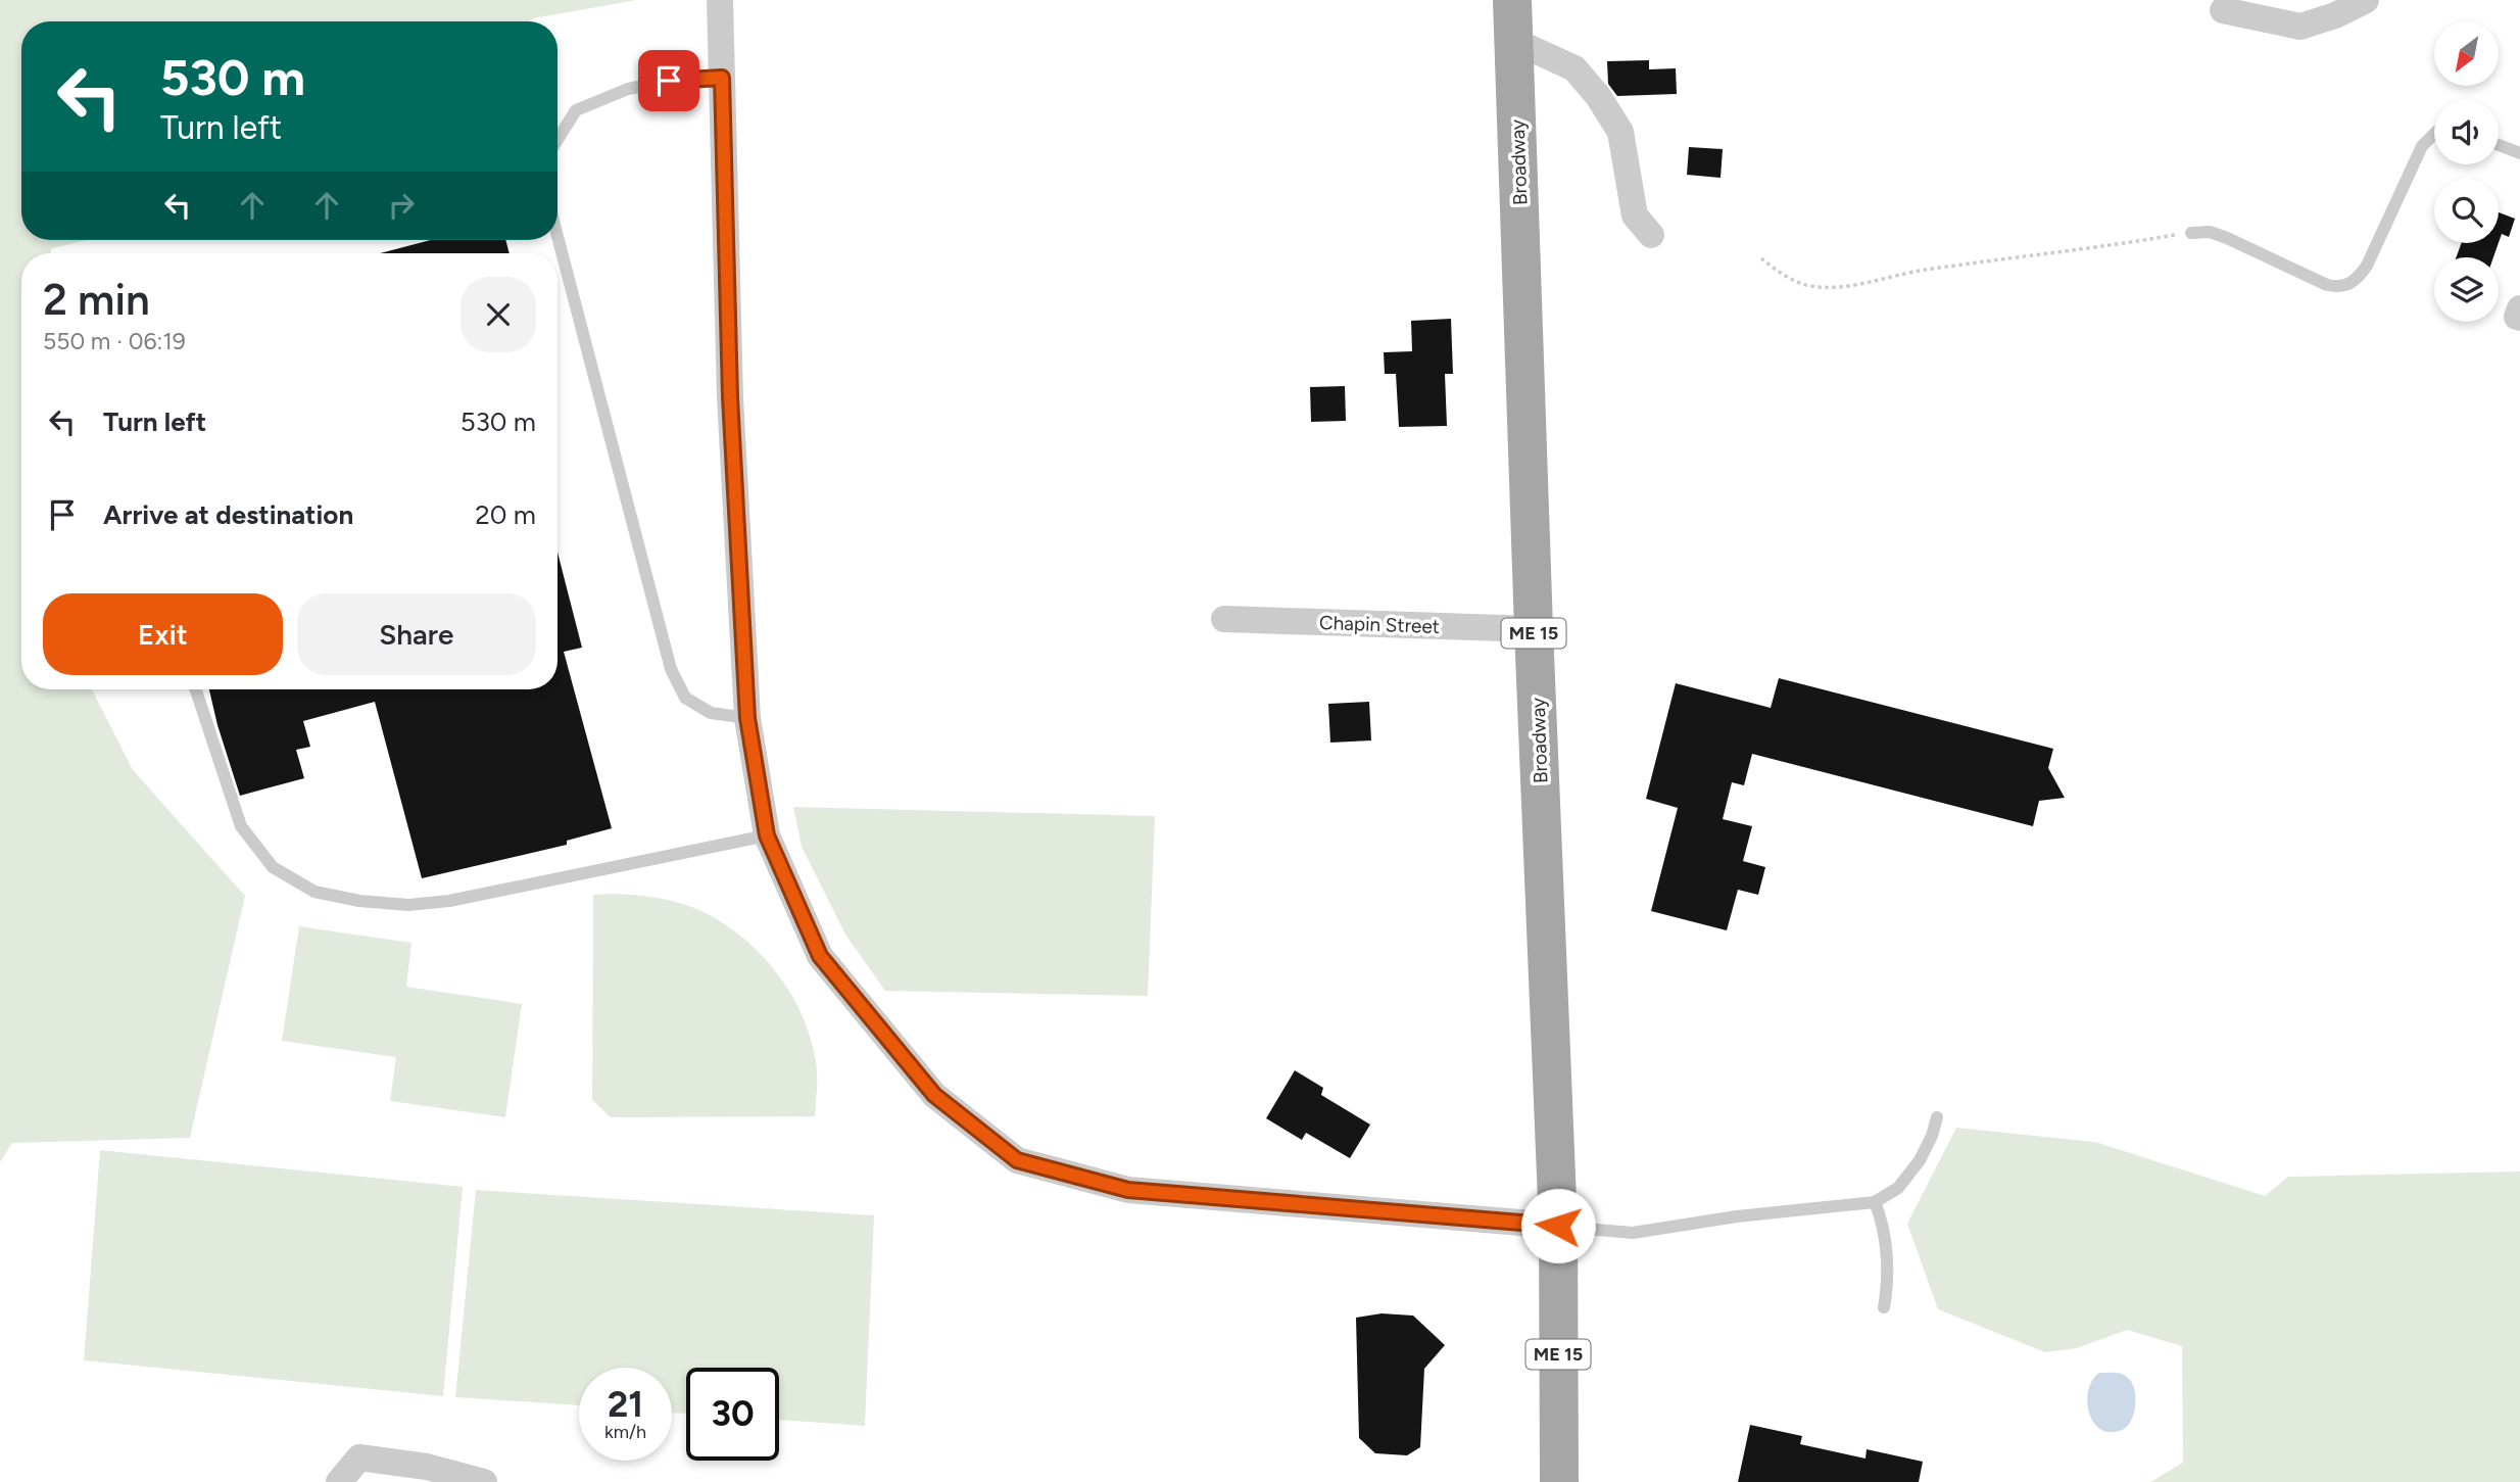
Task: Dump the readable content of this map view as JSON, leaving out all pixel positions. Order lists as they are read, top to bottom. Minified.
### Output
{"streets":{"main road":["Broadway","ME 15"],"street":["Chapin Street"]},"crossings":[["Broadway","Chapin Street"]],"north":"bottom left","page":{"turn":["530 m","Turn left"],"heading":["2 min","550 m · 06:19"],"list":[{"name":"Turn left","value":"530 m"},{"name":"Arrive at destination","value":"20 m"}],"buttons":["Exit","Share"],"speed":"21 km/h","limit":"30"}}
